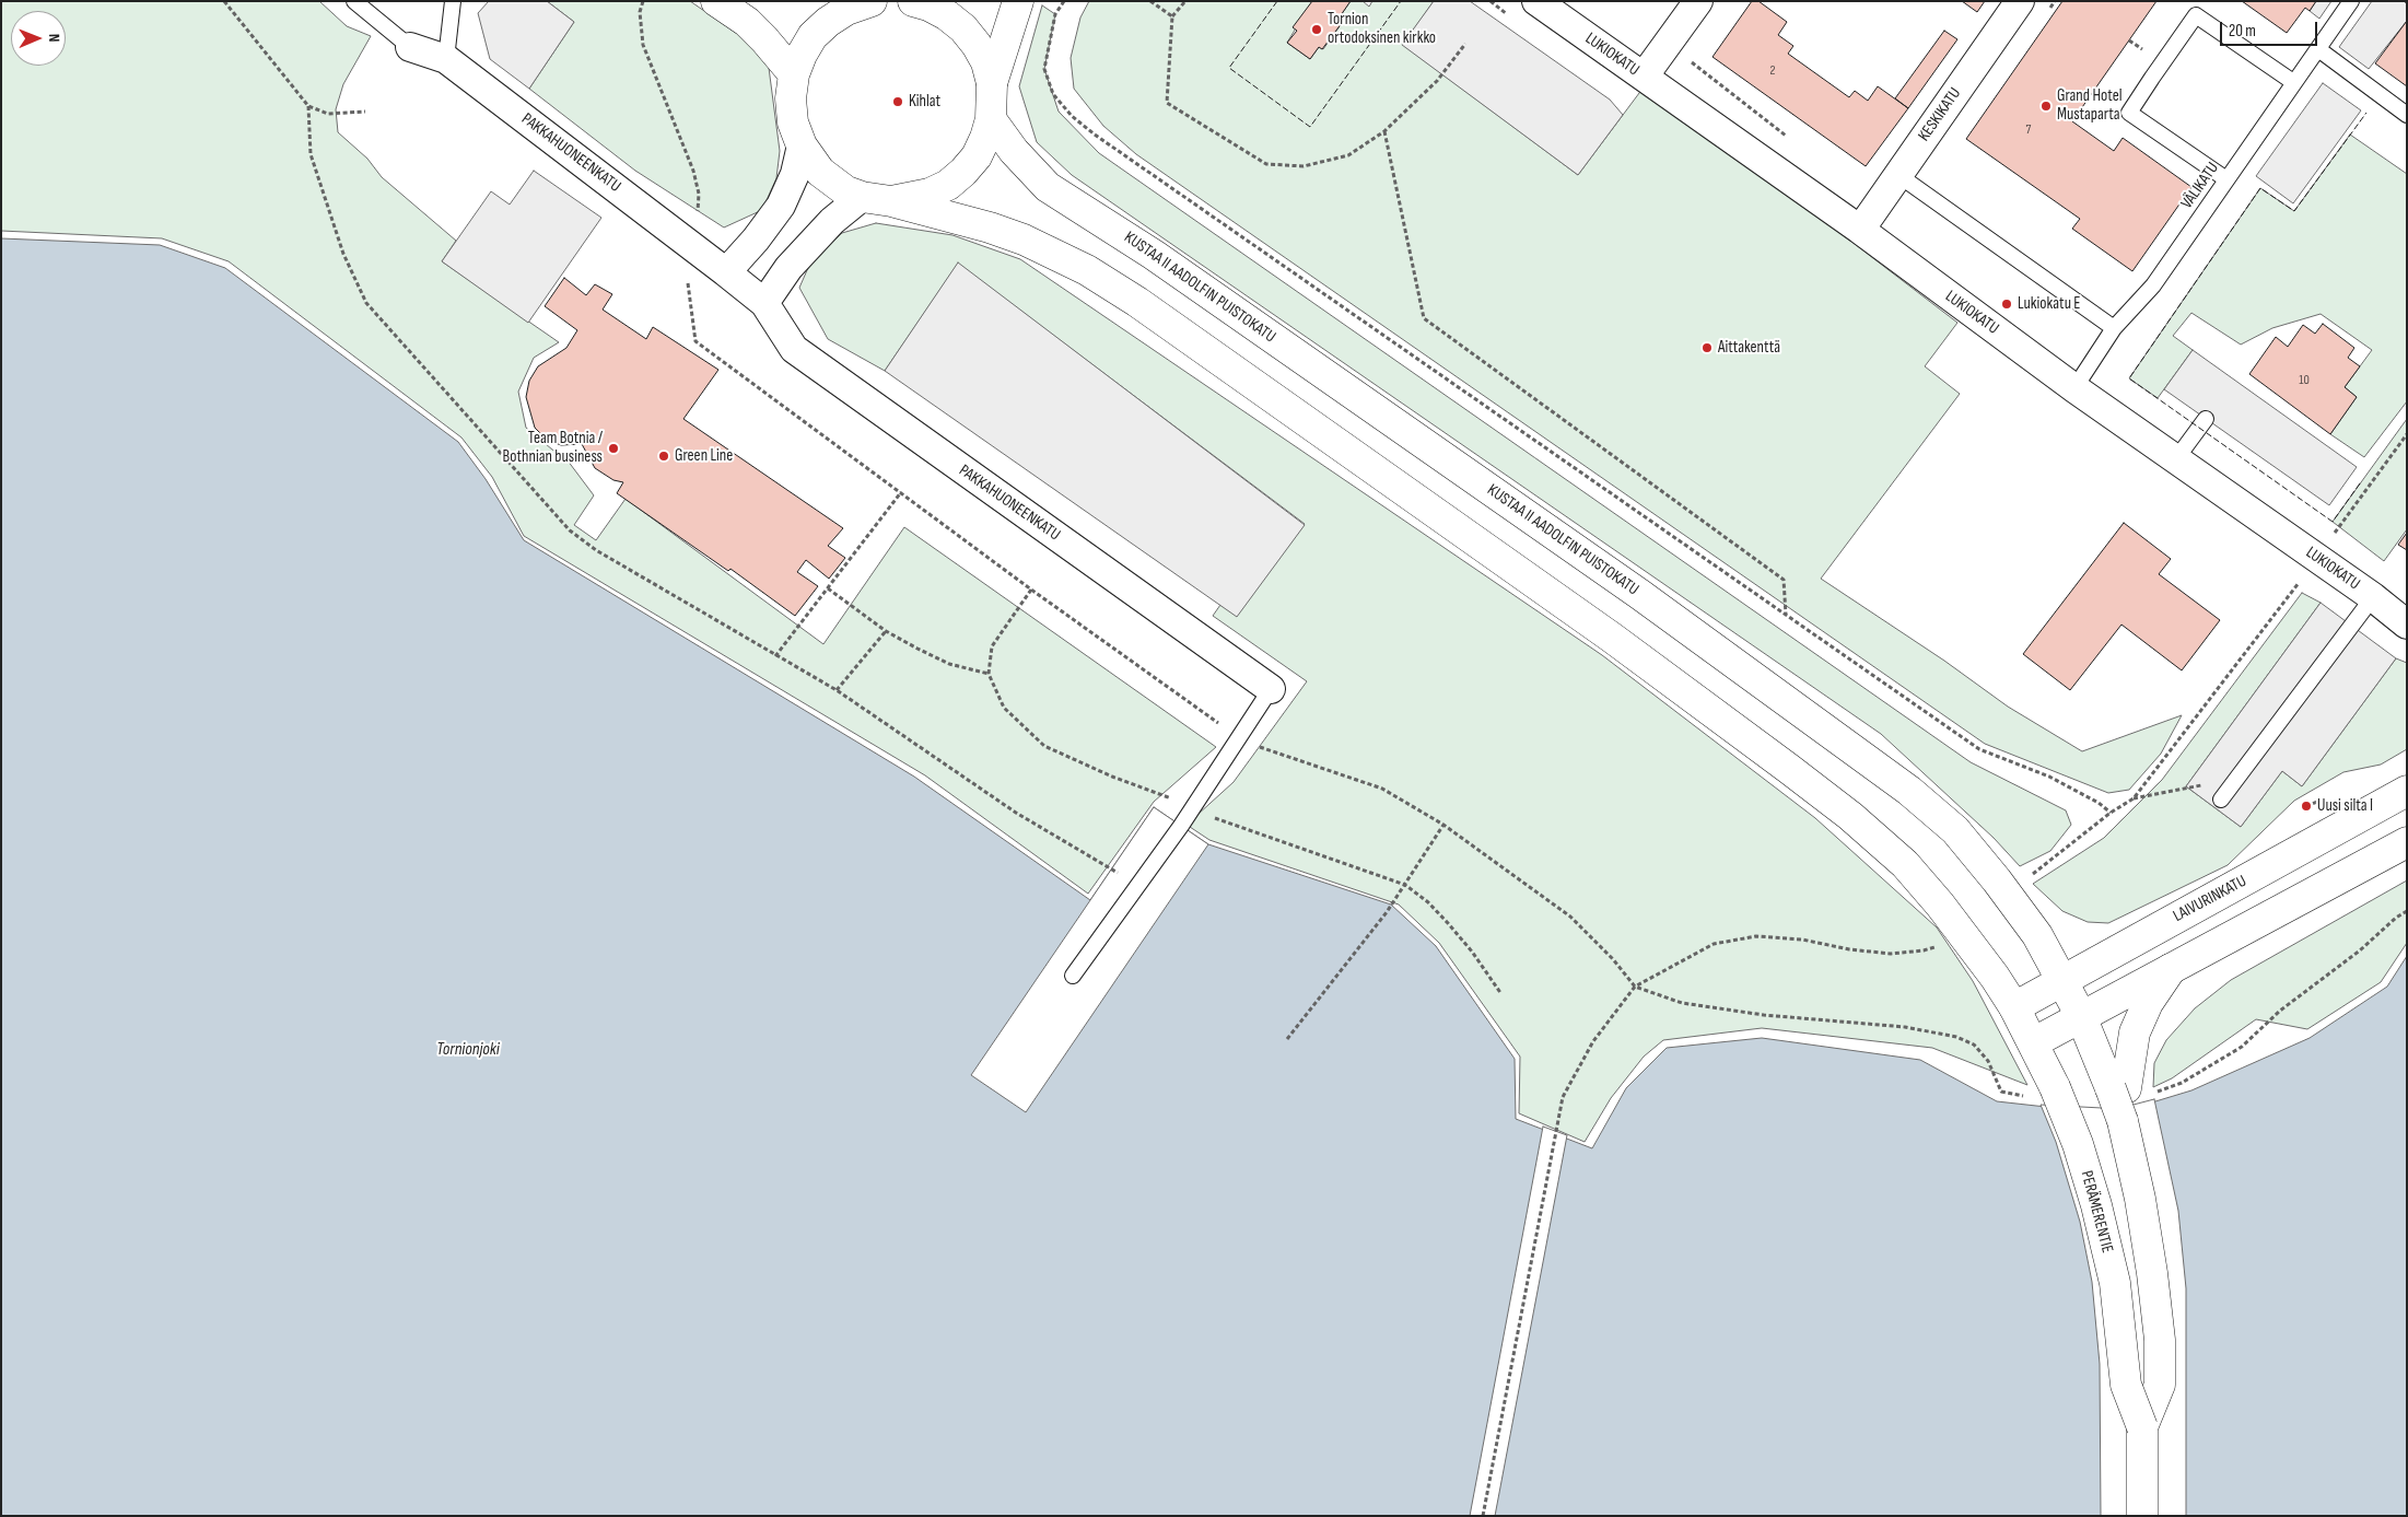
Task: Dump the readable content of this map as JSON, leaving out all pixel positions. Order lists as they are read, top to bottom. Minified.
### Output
{"streets":{"main road":["KUSTAA II AADOLFIN PUISTOKATU","LAIVURINKATU","PERÄMERENTIE"],"street":["LUKIOKATU","KESKIKATU","PAKKAHUONEENKATU"],"lane":["VÄLIKATU"]},"crossings":[["LUKIOKATU","KESKIKATU"],["LUKIOKATU","VÄLIKATU"],["KUSTAA II AADOLFIN PUISTOKATU","LAIVURINKATU"],["KUSTAA II AADOLFIN PUISTOKATU","PERÄMERENTIE"],["LAIVURINKATU","PERÄMERENTIE"]],"water":["Tornionjoki"],"places":["Tornion ortodoksinen kirkko","Kihlat","Grand Hotel Mustaparta","Lukiokatu E","Aittakenttä","Team Botnia / Bothnian business","Green Line","Uusi silta I"],"house_numbers":["2","7","10"],"scale_bar":"20 m","north":"right"}
